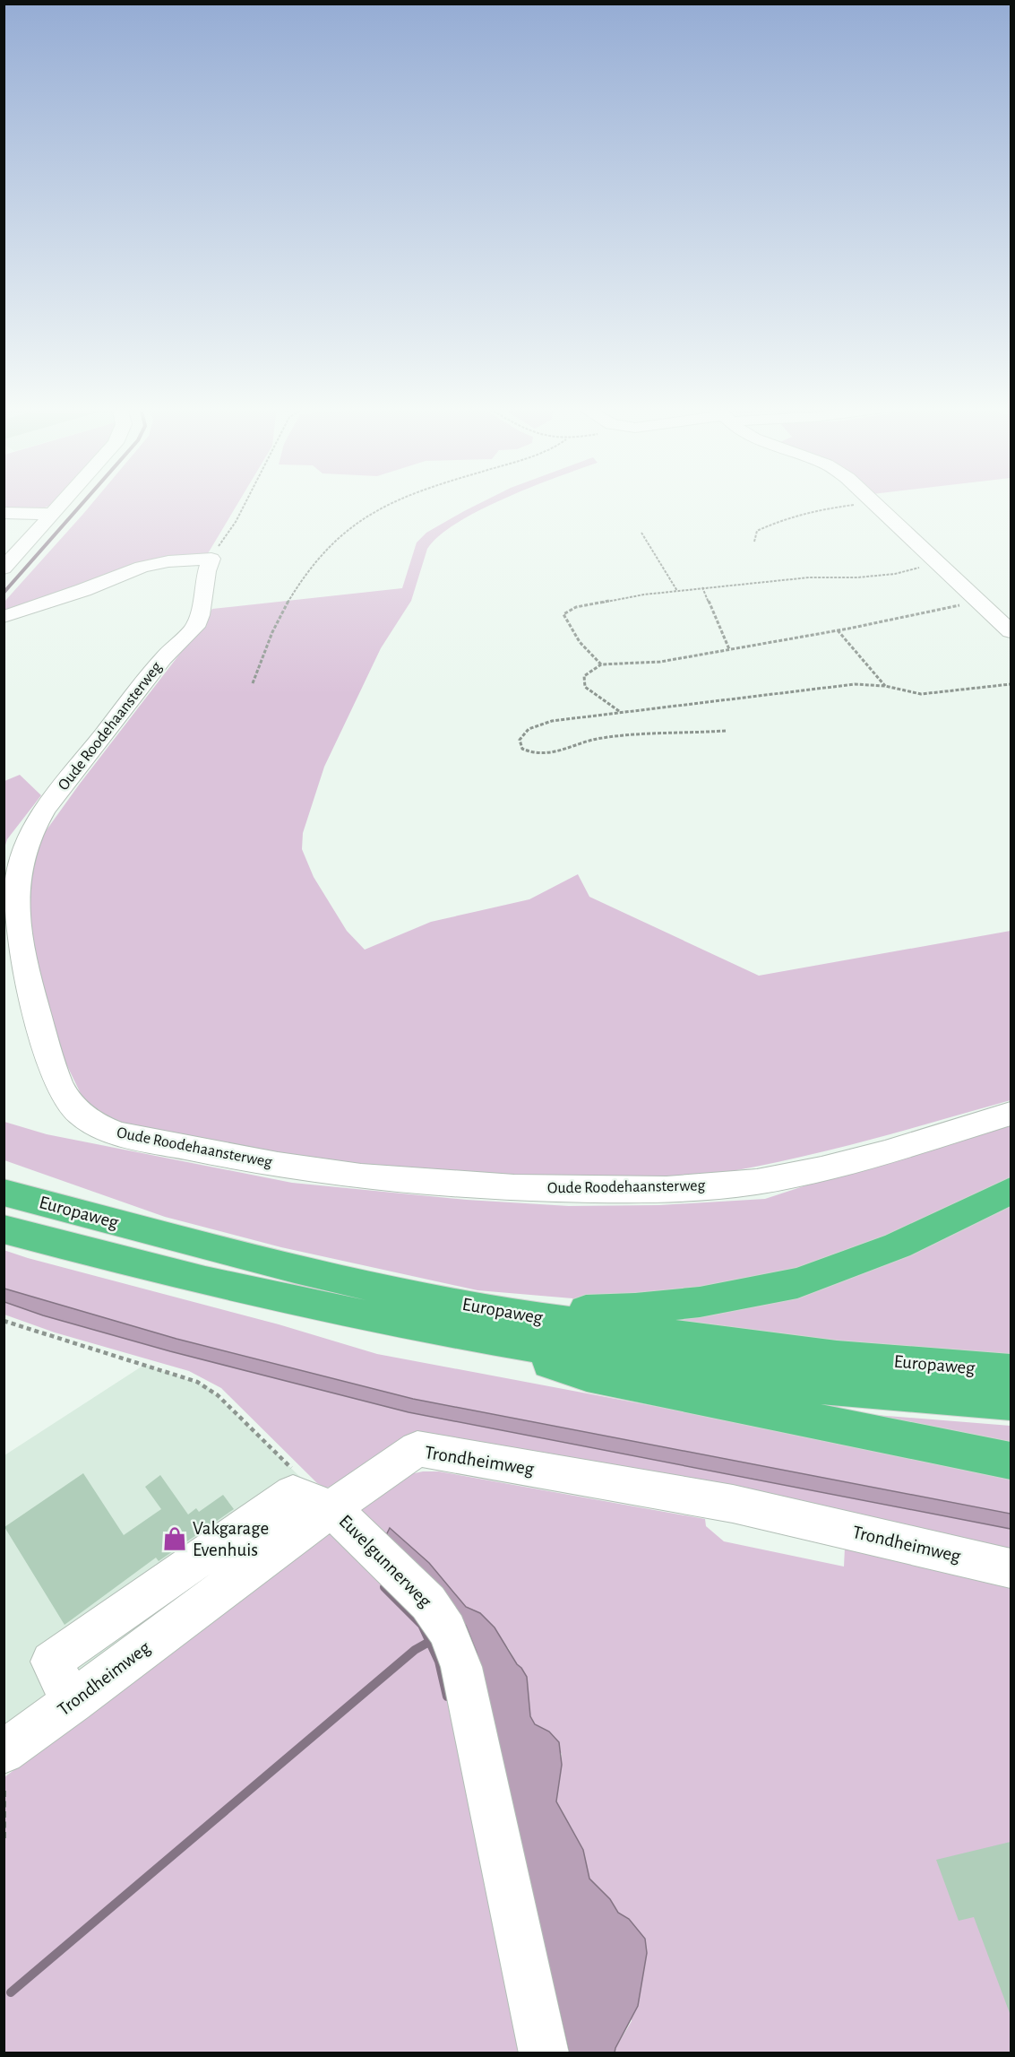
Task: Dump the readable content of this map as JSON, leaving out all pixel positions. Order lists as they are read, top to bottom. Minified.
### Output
{"streets":{"highway":["Europaweg"],"street":["Oude Roodehaansterweg","Trondheimweg","Euvelgunnerweg"]},"crossings":[["Trondheimweg","Euvelgunnerweg"]],"places":{"shop":["Vakgarage Evenhuis"]}}
